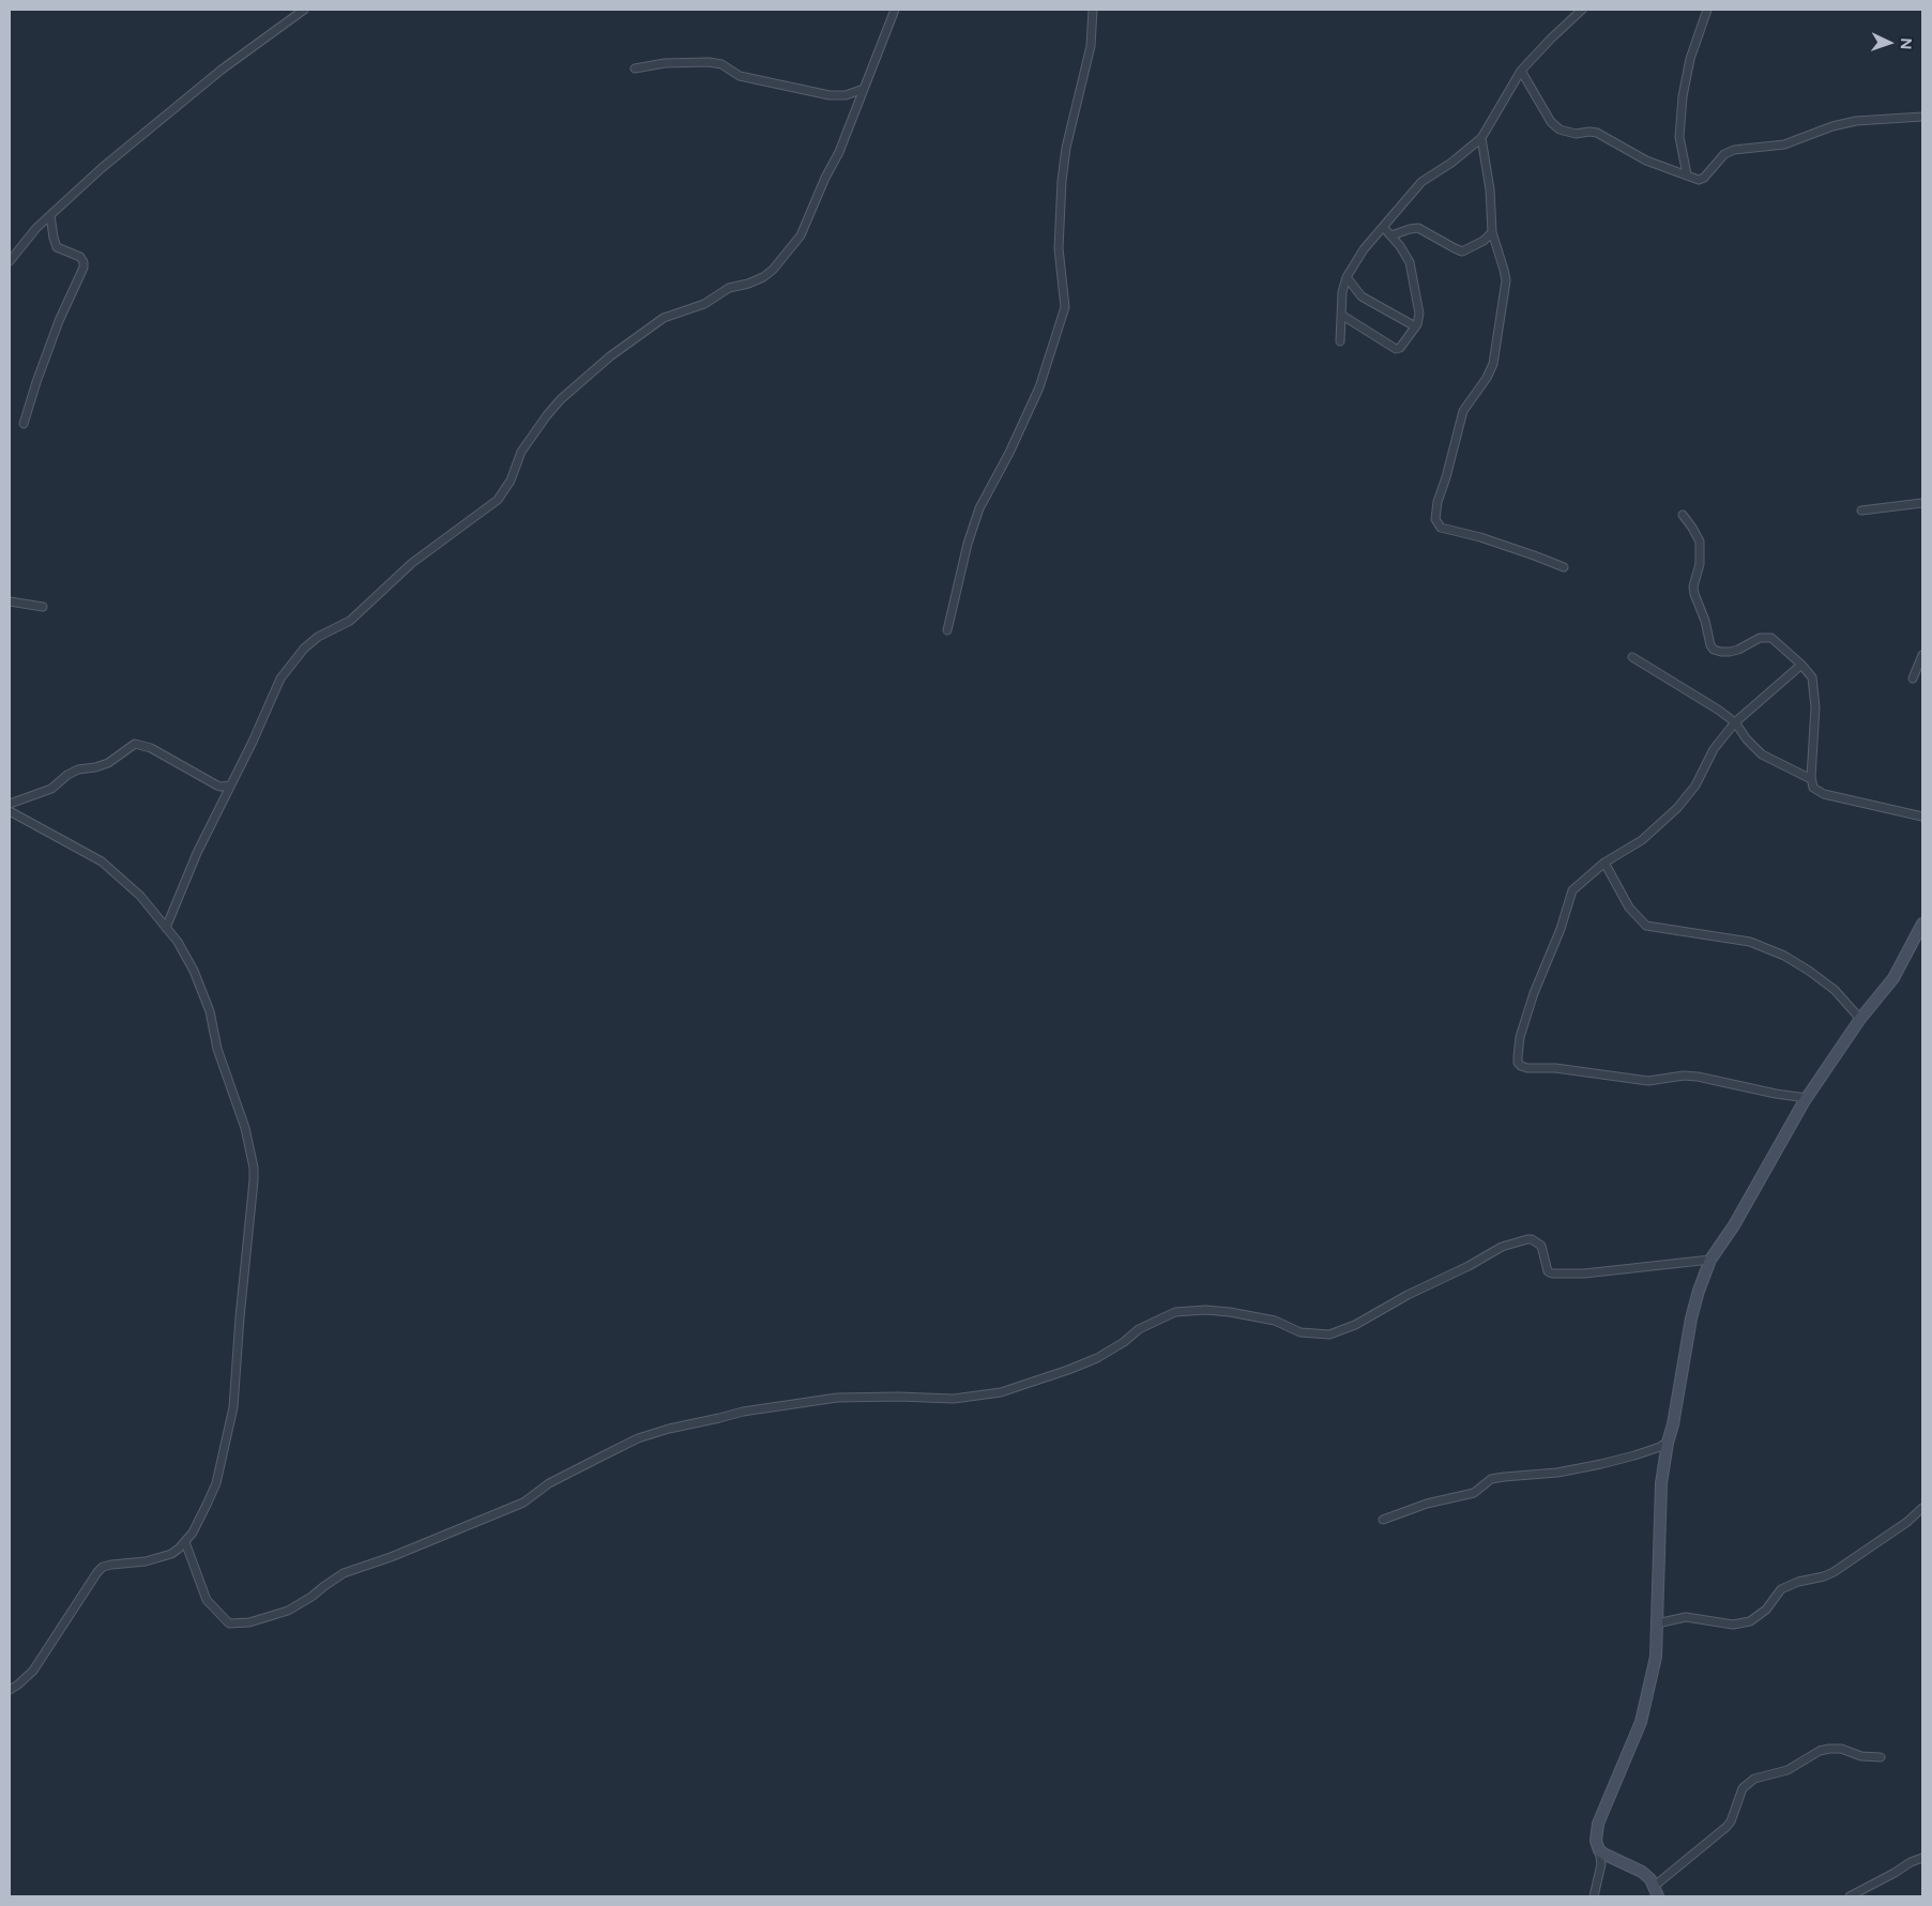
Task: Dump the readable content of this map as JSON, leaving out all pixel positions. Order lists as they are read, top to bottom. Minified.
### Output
{"north":"right"}
